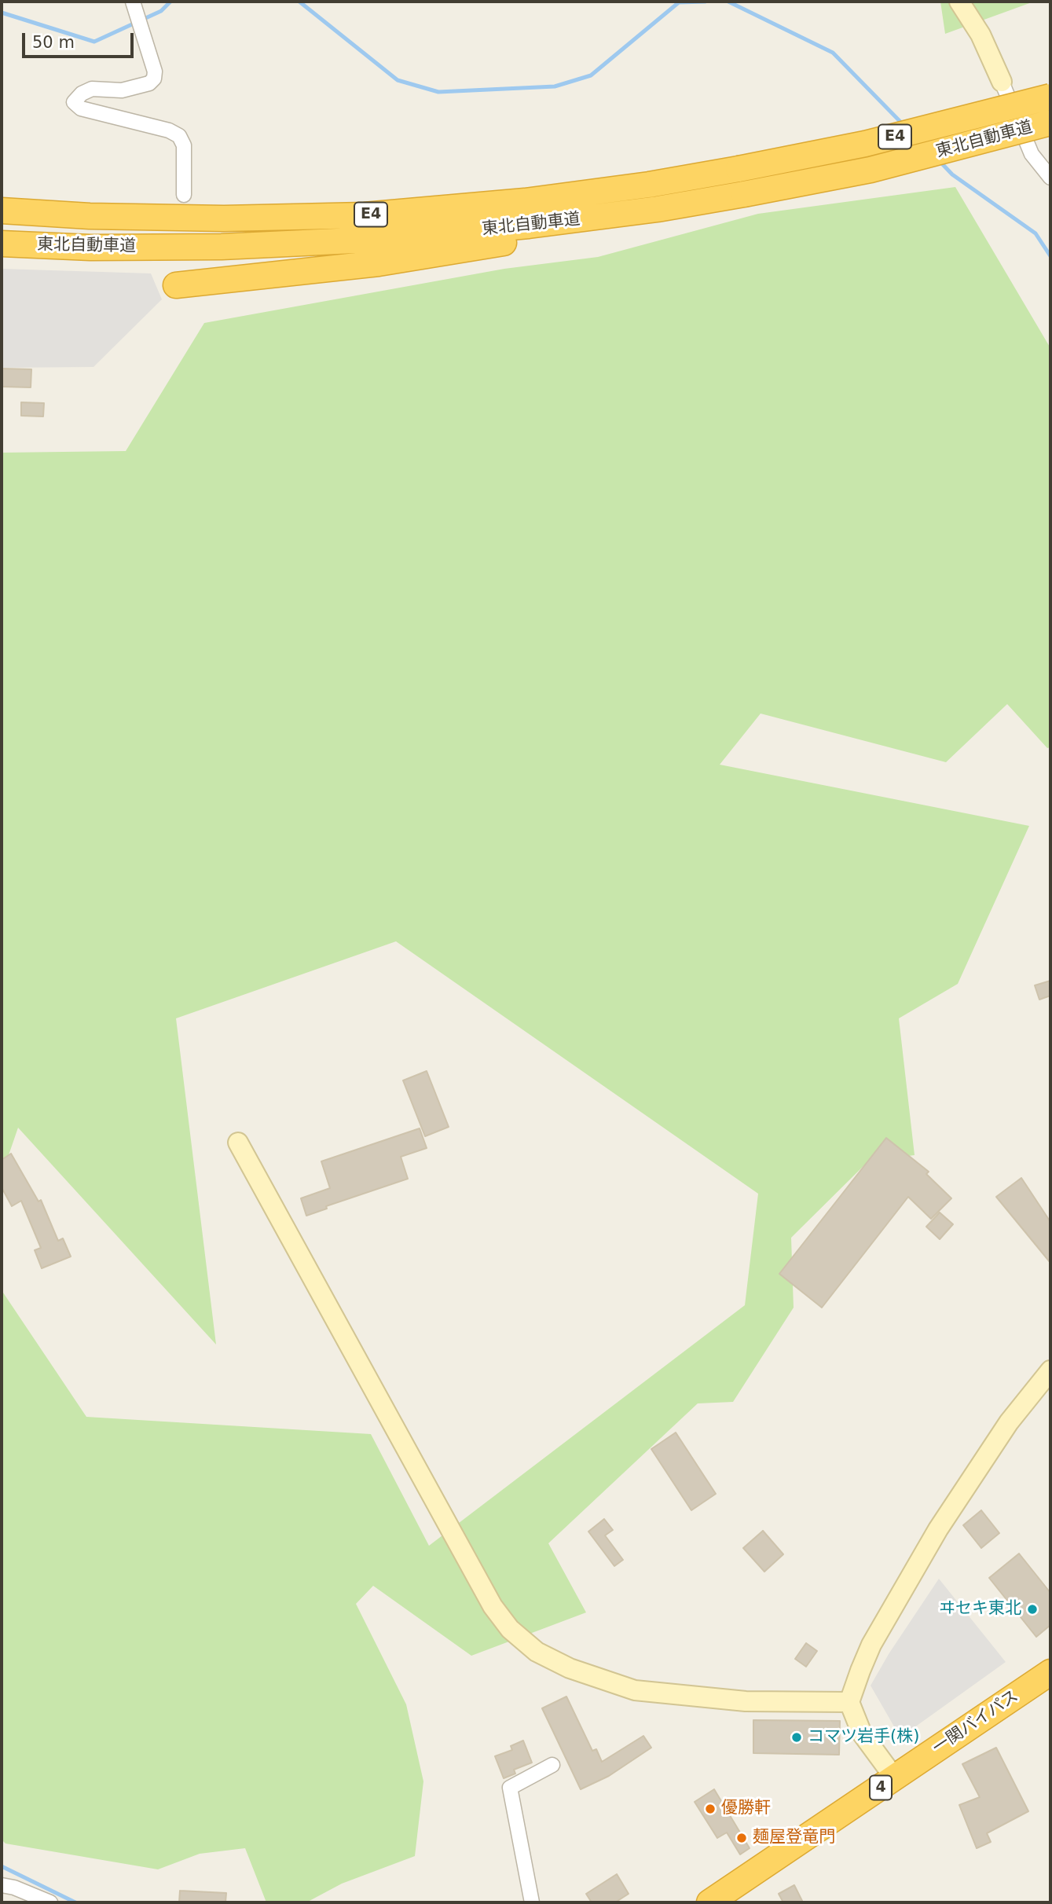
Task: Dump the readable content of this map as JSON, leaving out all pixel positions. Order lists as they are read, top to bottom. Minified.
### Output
{"streets":{"highway":["E4","東北自動車道","一関バイパス","4"]},"places":["ヰセキ東北","コマツ岩手(株)","優勝軒","麺屋登竜門"],"scale_bar":"50 m"}
